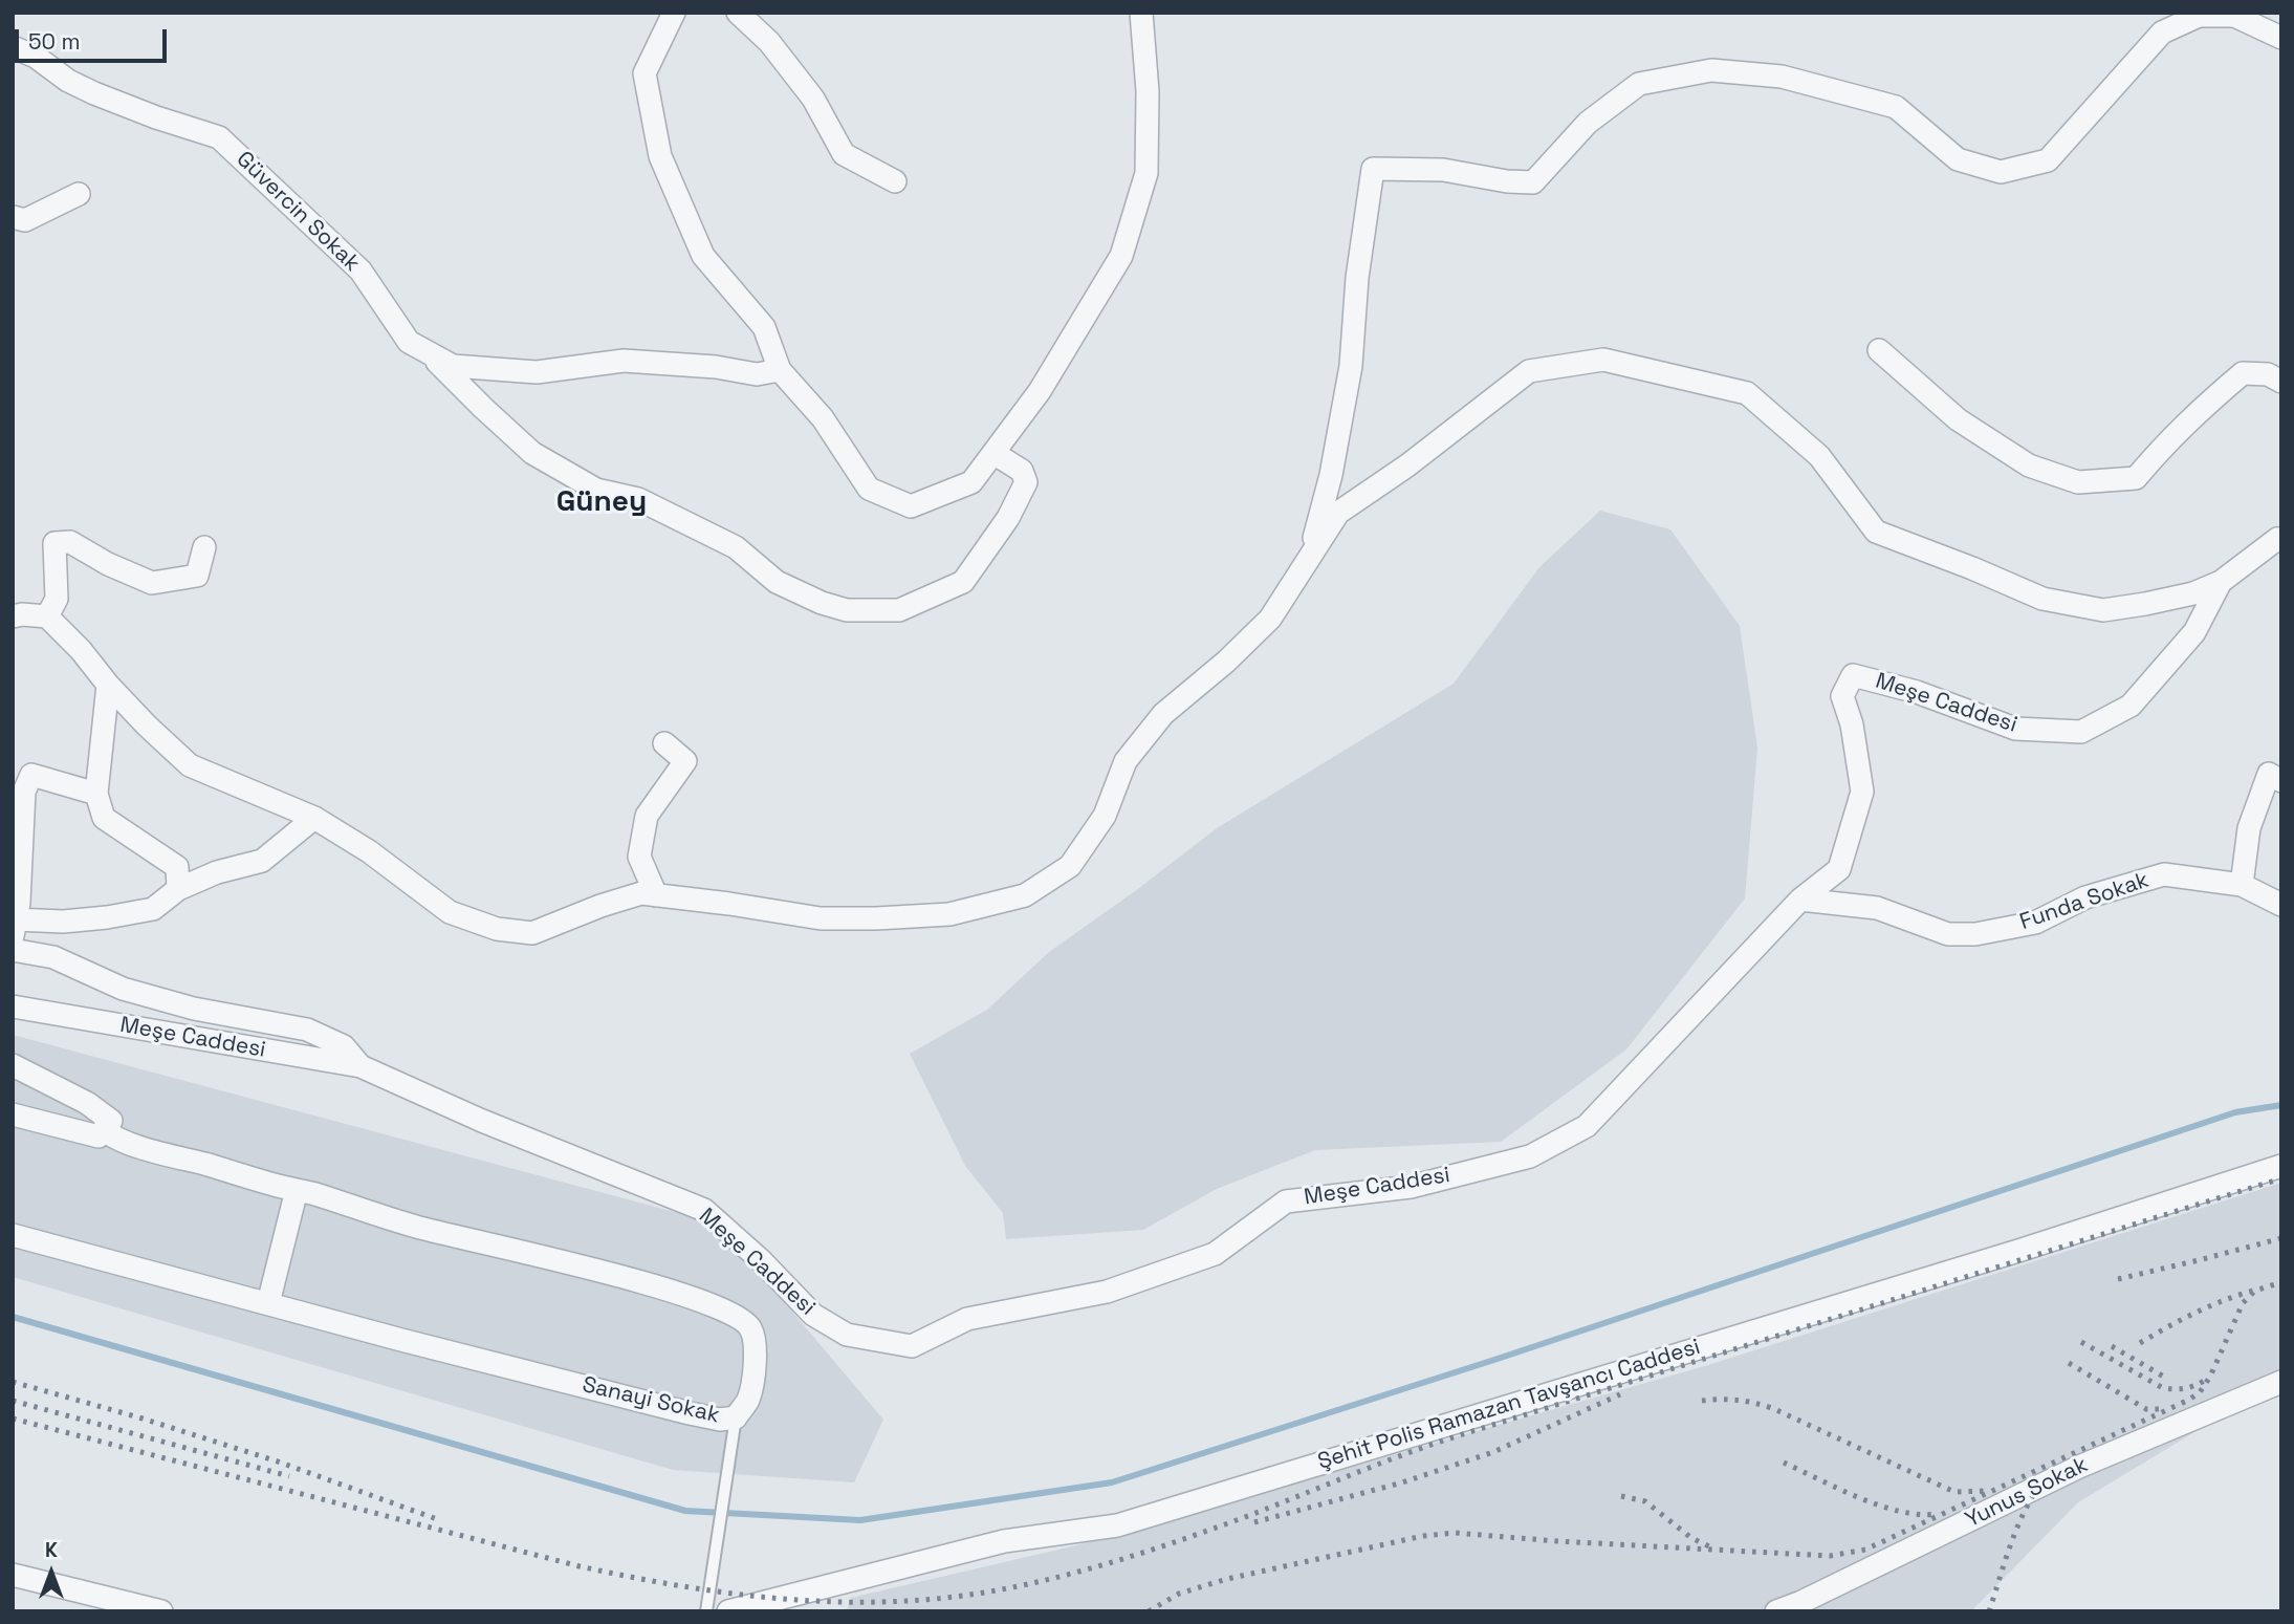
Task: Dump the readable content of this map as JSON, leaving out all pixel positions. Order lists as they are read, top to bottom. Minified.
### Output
{"streets":{"street":["Güvercin Sokak","Meşe Caddesi","Funda Sokak","Sanayi Sokak","Şehit Polis Ramazan Tavşancı Caddesi","Yunus Sokak"]},"crossings":[["Meşe Caddesi","Funda Sokak"]],"districts":["Güney"],"scale_bar":"50 m","north":"top"}
